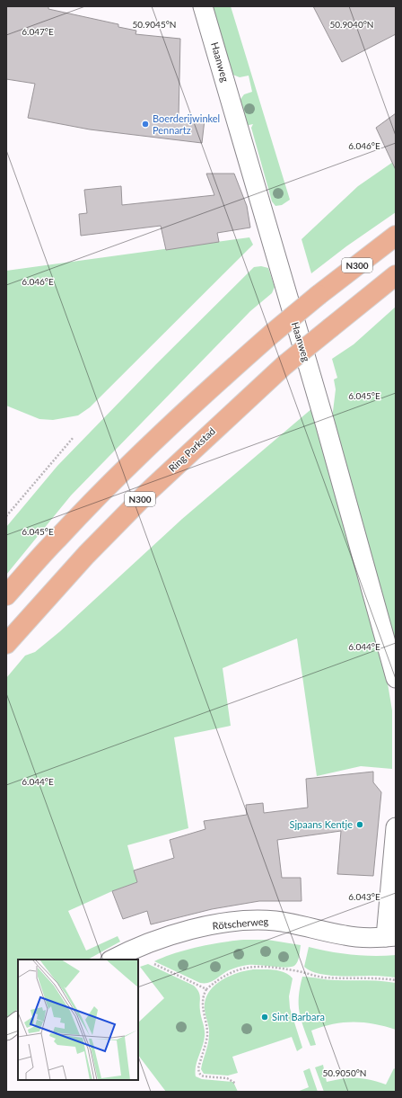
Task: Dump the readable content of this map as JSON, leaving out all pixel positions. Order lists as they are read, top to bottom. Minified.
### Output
{"streets":{"highway":["N300","Ring Parkstad"],"street":["Haanweg","Rötscherweg"]},"places":["Boerderijwinkel Pennartz","Sjpaans Kentje","Sint Barbara"],"coordinates":["50.9045°N","50.9040°N","6.047°E","6.046°E","6.045°E","6.044°E","6.043°E","50.9050°N"]}
